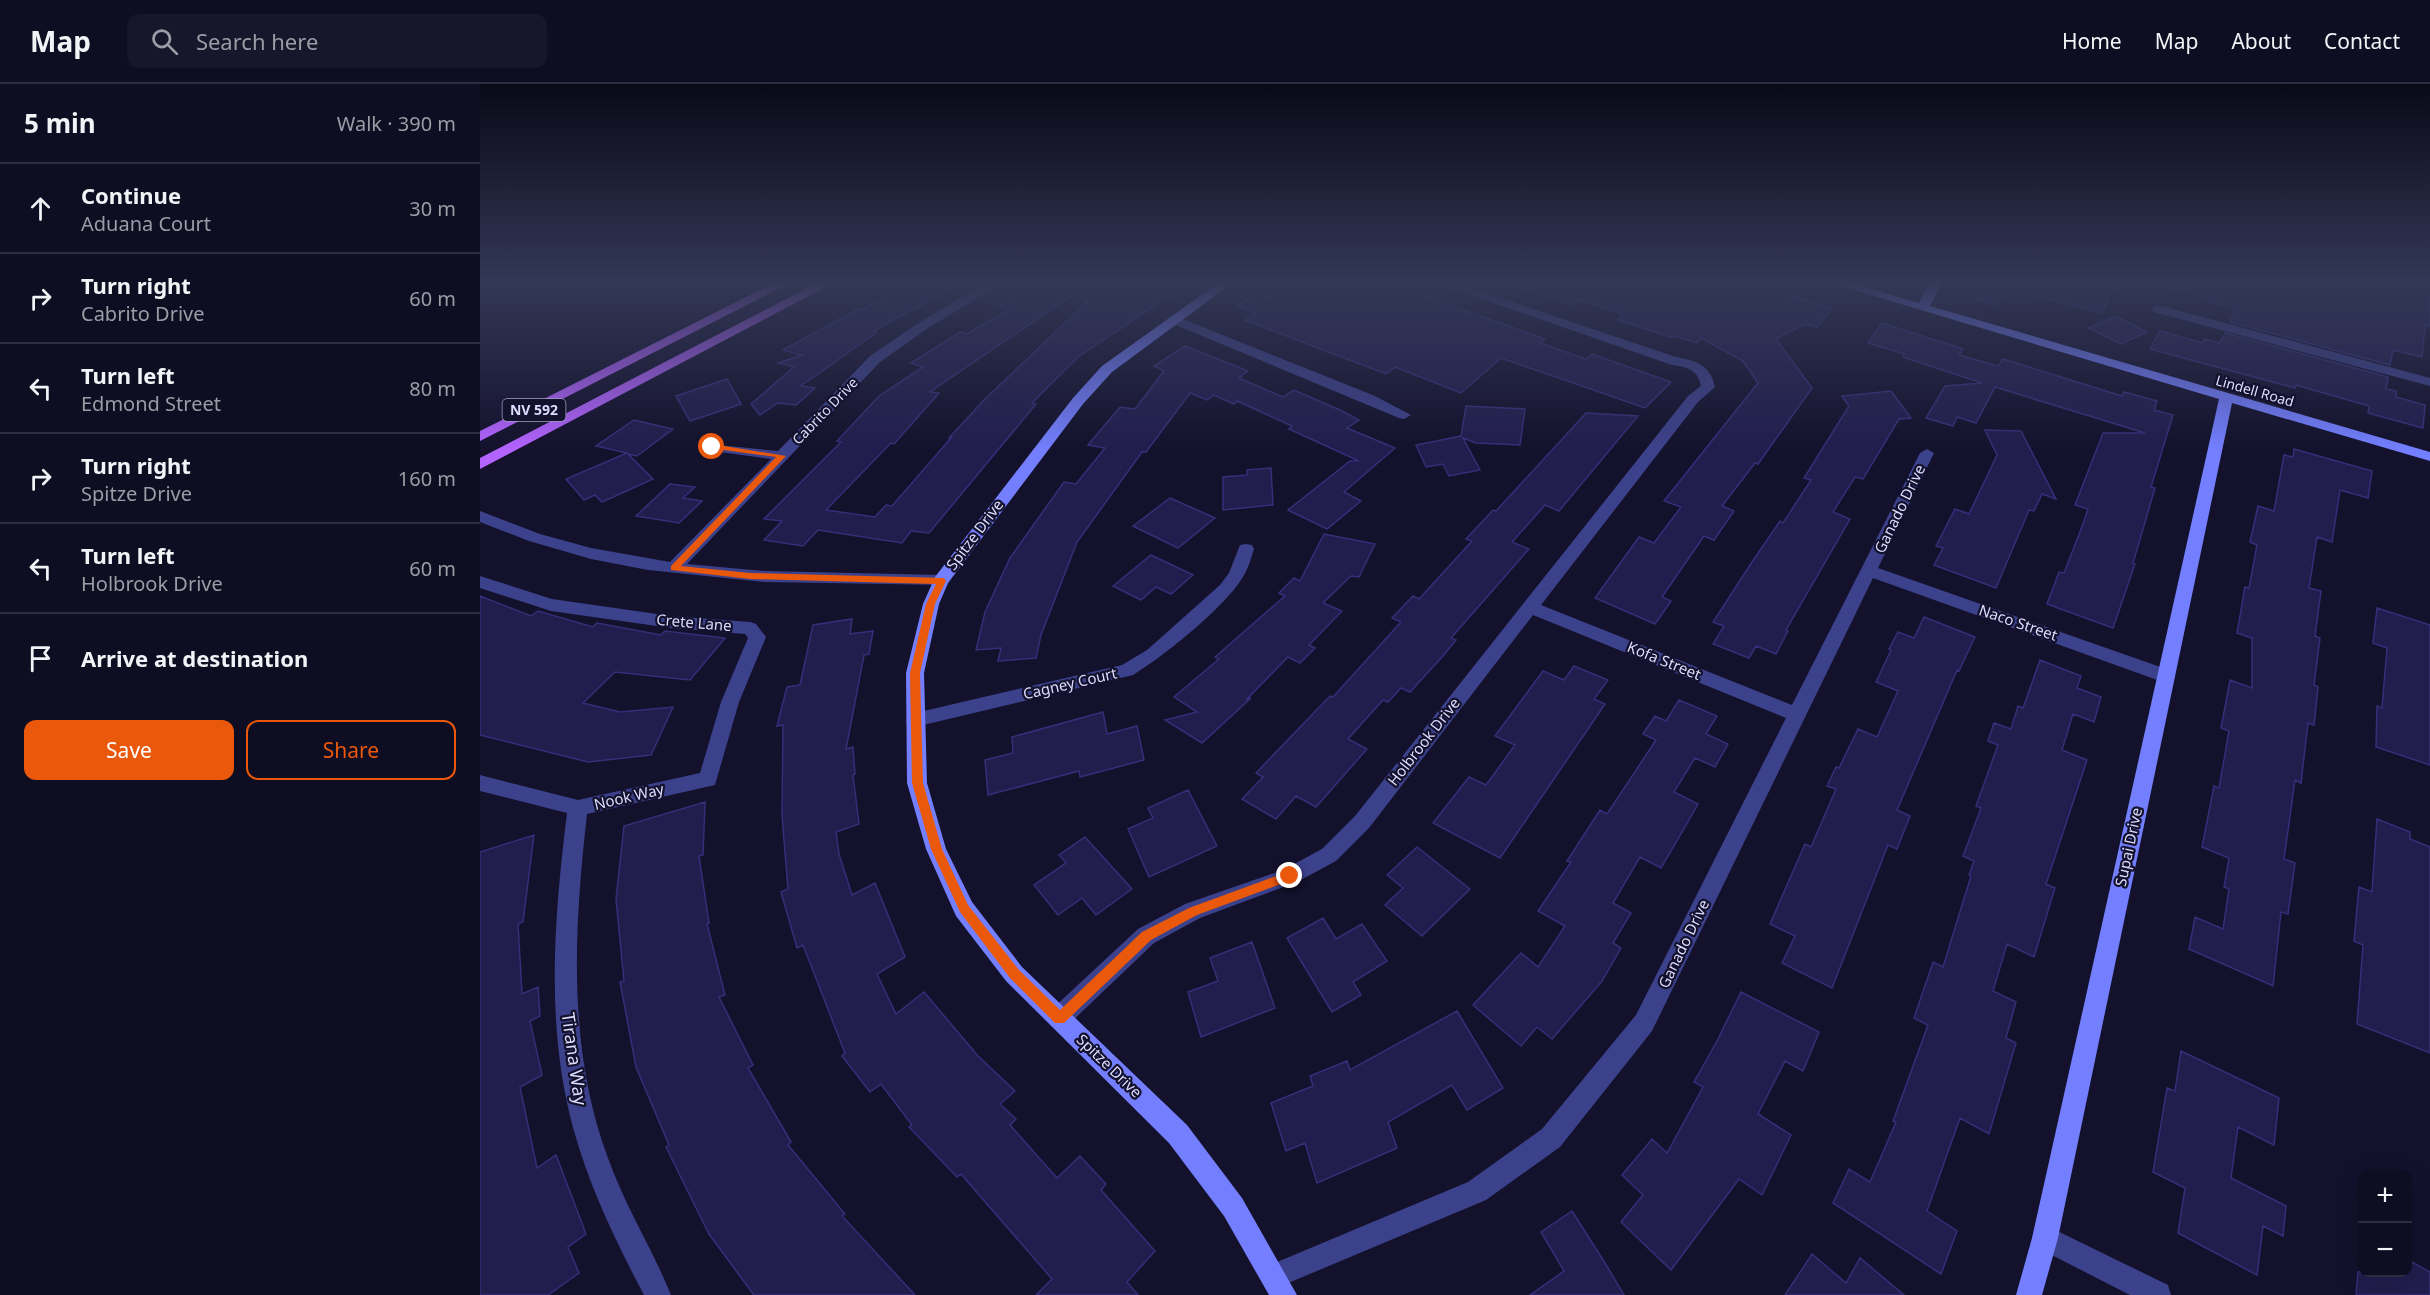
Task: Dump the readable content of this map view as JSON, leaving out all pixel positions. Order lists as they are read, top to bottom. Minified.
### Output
{"streets":{"main road":["NV 592"],"street":["Lindell Road","Cabrito Drive","Ganado Drive","Spitze Drive","Crete Lane","Naco Street","Kofa Street","Cagney Court","Holbrook Drive","Nook Way","Supai Drive","Tirana Way"]},"crossings":[["Lindell Road","Supai Drive"],["Ganado Drive","Spitze Drive"],["Ganado Drive","Naco Street"],["Ganado Drive","Kofa Street"],["Spitze Drive","Cagney Court"],["Spitze Drive","Holbrook Drive"],["Crete Lane","Nook Way"],["Naco Street","Supai Drive"],["Kofa Street","Holbrook Drive"],["Nook Way","Tirana Way"]],"page":{"header":"Map","search":"Search here","nav":["Home","Map","About","Contact"],"heading":["5 min","Walk · 390 m"],"list":[["Continue","Aduana Court","30 m"],["Turn right","Cabrito Drive","60 m"],["Turn left","Edmond Street","80 m"],["Turn right","Spitze Drive","160 m"],["Turn left","Holbrook Drive","60 m"],"Arrive at destination"],"buttons":["Save","Share"],"map_buttons":["+","−"]}}
